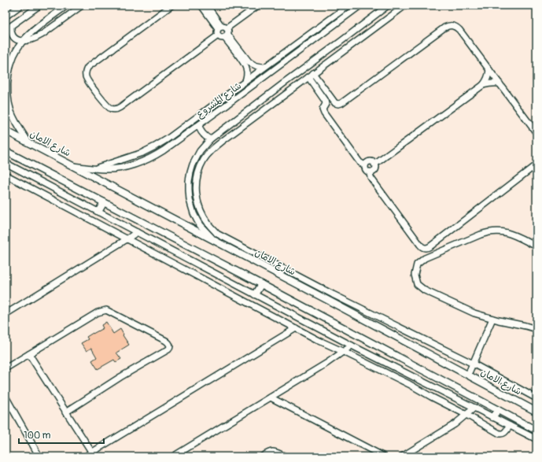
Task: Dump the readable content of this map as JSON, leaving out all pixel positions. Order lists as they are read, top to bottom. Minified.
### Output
{"streets":{"street":["شارع المشروع","شارع الامان"]},"crossings":[["شارع المشروع","شارع الامان"]],"scale_bar":"100 m"}
